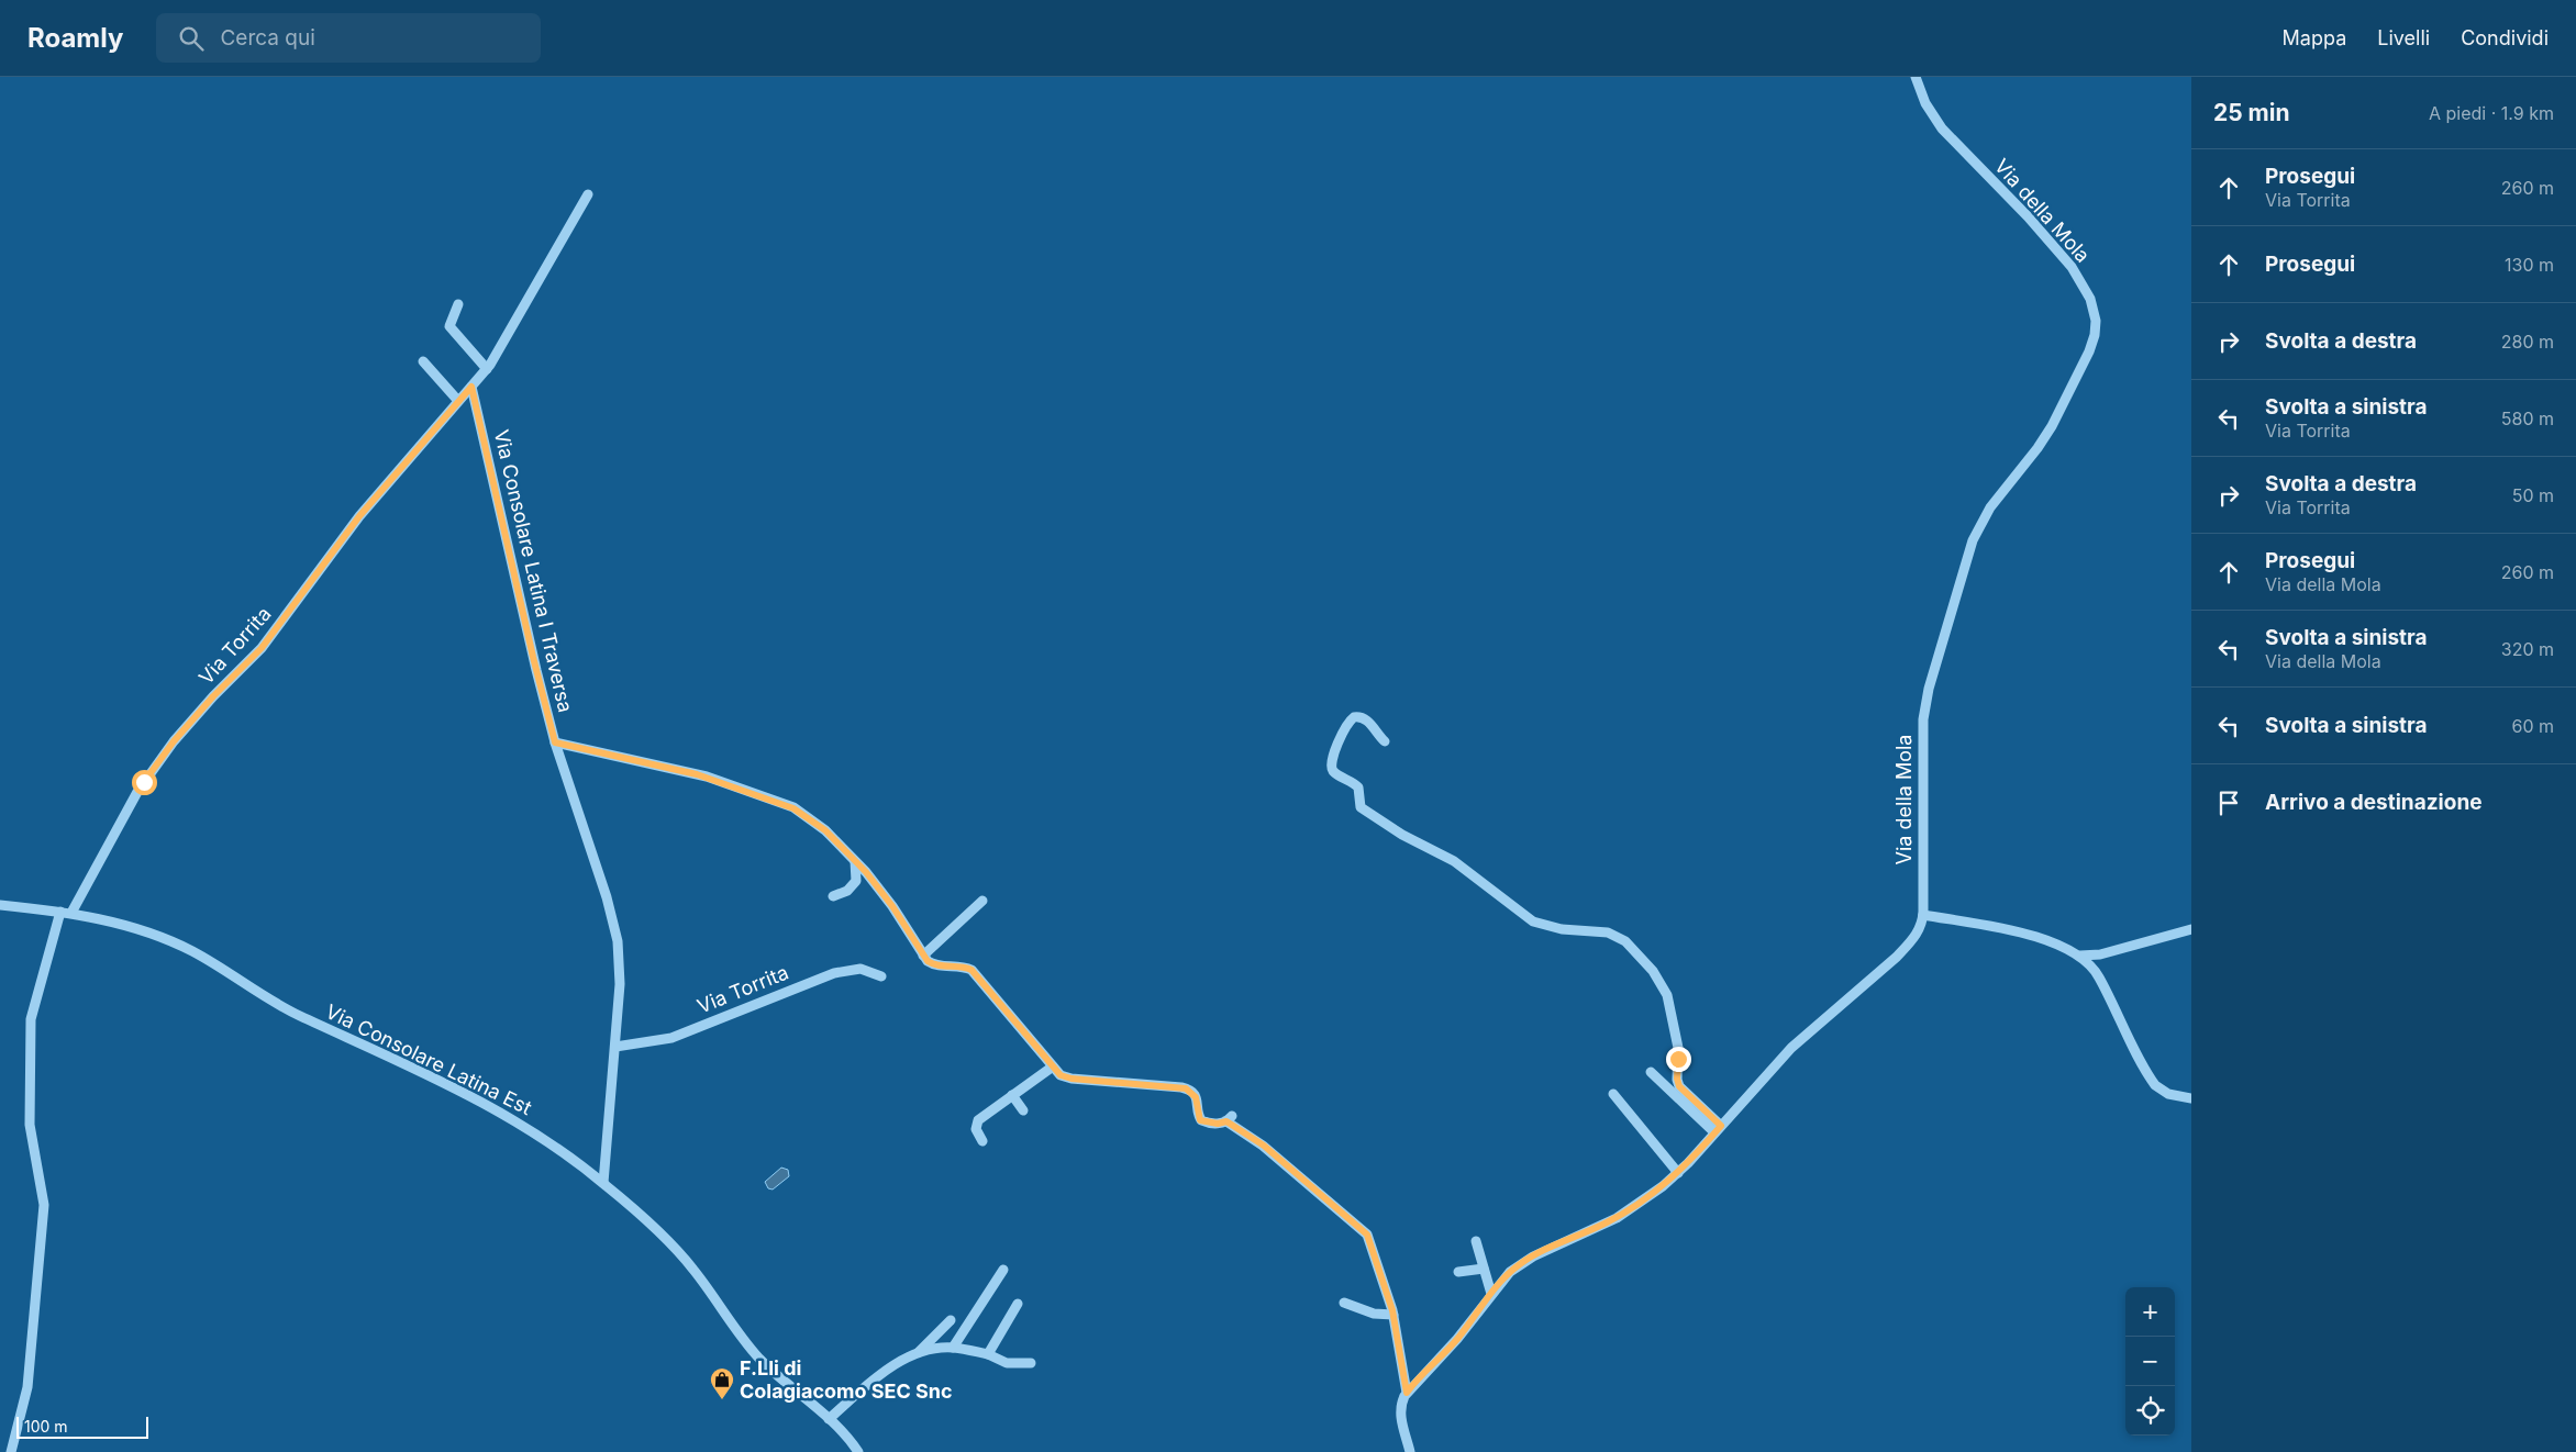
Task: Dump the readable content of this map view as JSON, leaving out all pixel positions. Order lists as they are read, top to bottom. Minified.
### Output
{"streets":{"street":["Via della Mola","Via Consolare Latina I Traversa","Via Torrita","Via Consolare Latina Est"]},"crossings":[["Via Consolare Latina I Traversa","Via Torrita"],["Via Consolare Latina I Traversa","Via Consolare Latina Est"],["Via Torrita","Via Consolare Latina Est"]],"places":{"shop":["F.Lli di Colagiacomo SEC Snc"]},"scale_bar":"100 m","page":{"header":"Roamly","search":"Cerca qui","nav":["Mappa","Livelli","Condividi"],"heading":["25 min","A piedi · 1.9 km"],"list":[["Prosegui","Via Torrita","260 m"],["Prosegui","130 m"],["Svolta a destra","280 m"],["Svolta a sinistra","Via Torrita","580 m"],["Svolta a destra","Via Torrita","50 m"],["Prosegui","Via della Mola","260 m"],["Svolta a sinistra","Via della Mola","320 m"],["Svolta a sinistra","60 m"],"Arrivo a destinazione"],"map_buttons":["+","−"],"scale":"100 m"}}
